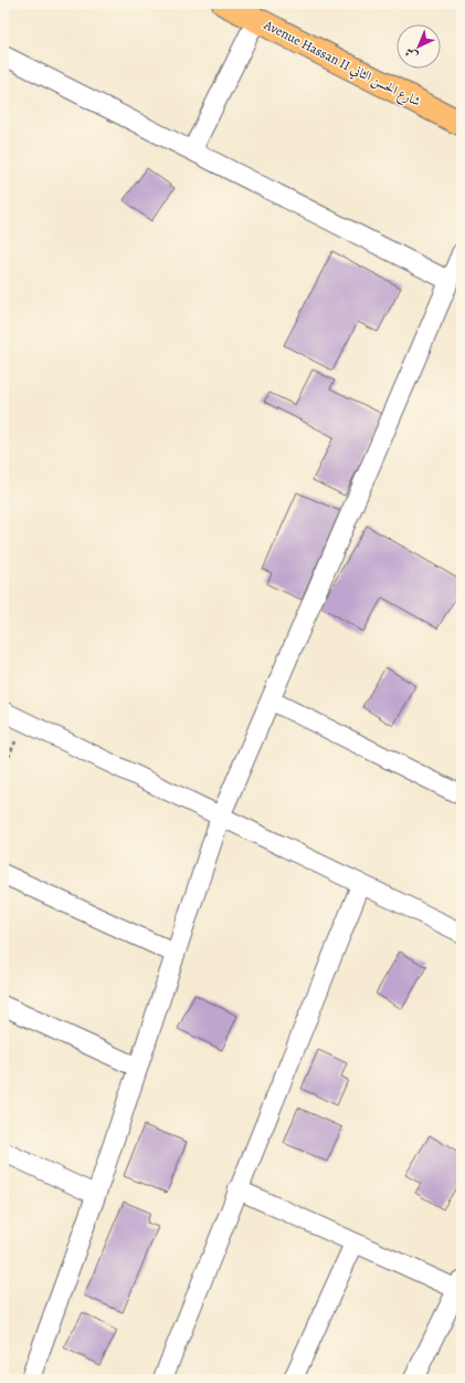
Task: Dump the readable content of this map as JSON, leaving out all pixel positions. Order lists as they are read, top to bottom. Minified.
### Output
{"streets":{"main road":["Avenue Hassan II شارع الحسن الثاني"]},"north":"bottom left"}
